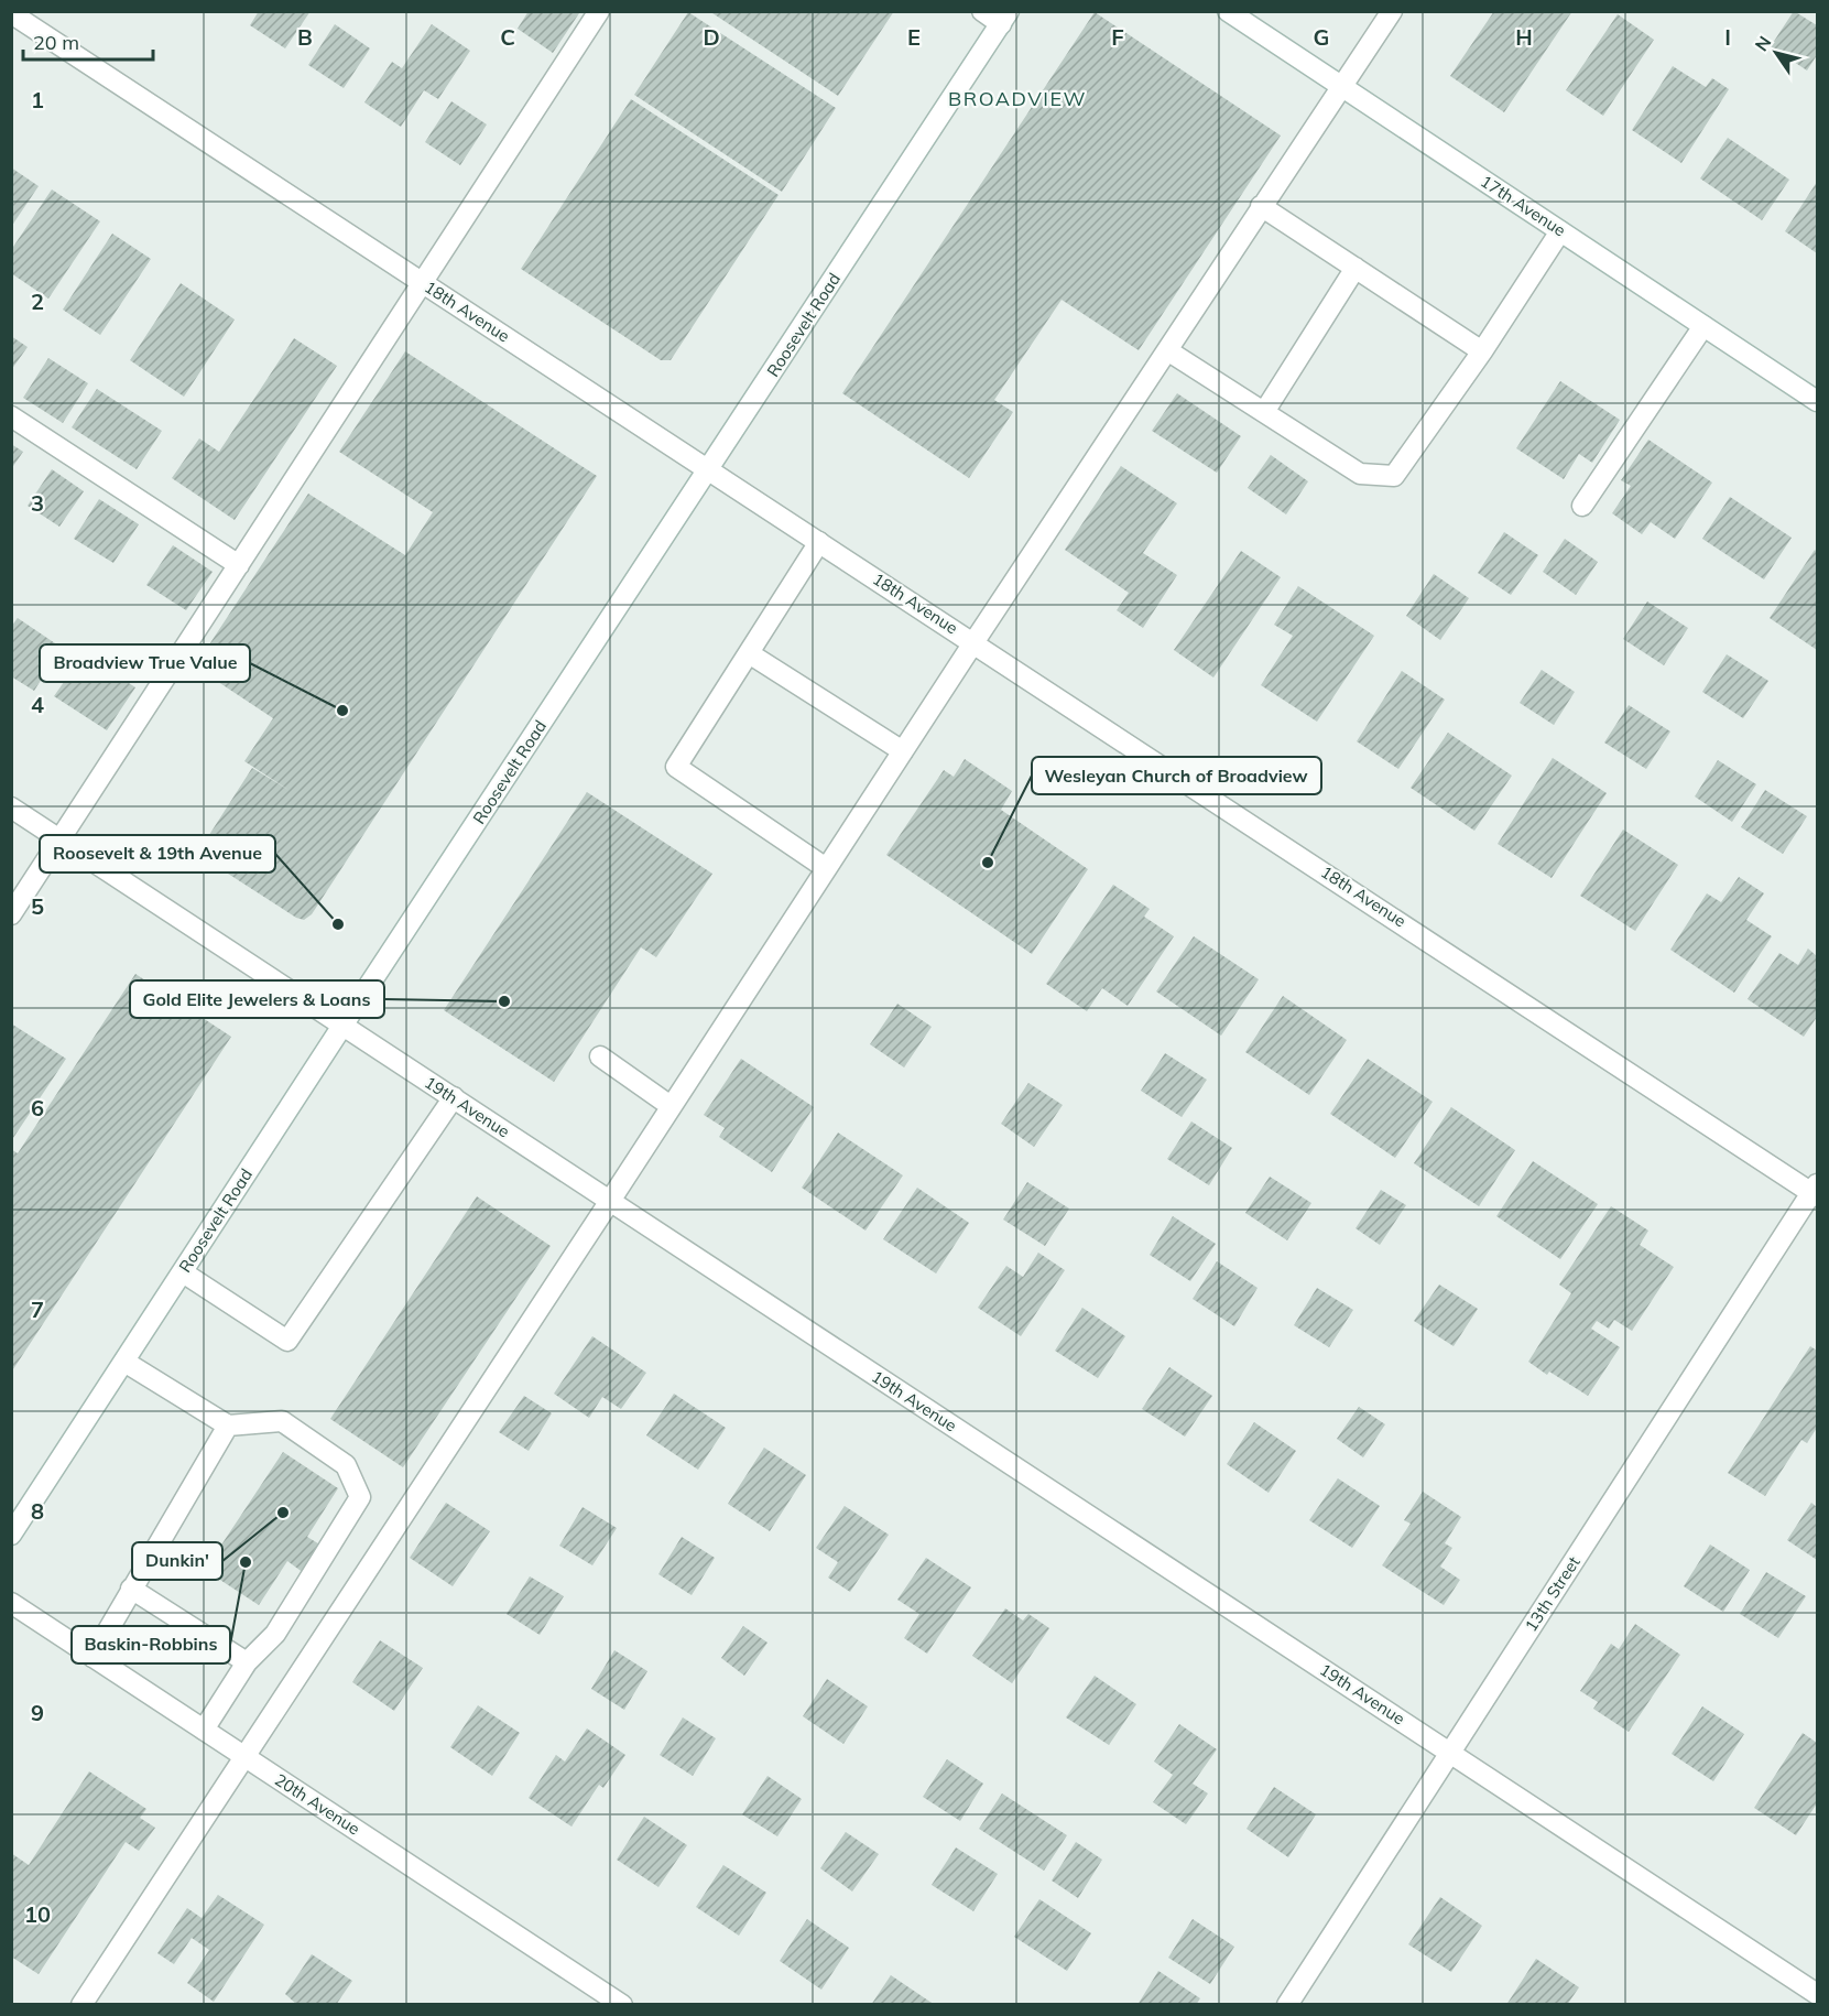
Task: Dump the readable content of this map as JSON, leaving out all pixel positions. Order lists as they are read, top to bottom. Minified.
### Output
{"streets":{"street":["17th Avenue","18th Avenue","Roosevelt Road","19th Avenue","13th Street","20th Avenue"]},"crossings":[["18th Avenue","Roosevelt Road"],["18th Avenue","13th Street"],["Roosevelt Road","19th Avenue"],["19th Avenue","13th Street"]],"districts":["BROADVIEW"],"places":["Broadview True Value","Wesleyan Church of Broadview","Roosevelt & 19th Avenue","Gold Elite Jewelers & Loans","Dunkin'","Baskin-Robbins"],"scale_bar":"20 m","north":"top left","grid":{"columns":["B","C","D","E","F","G","H","I"],"rows":["1","2","3","4","5","6","7","8","9","10"]}}
